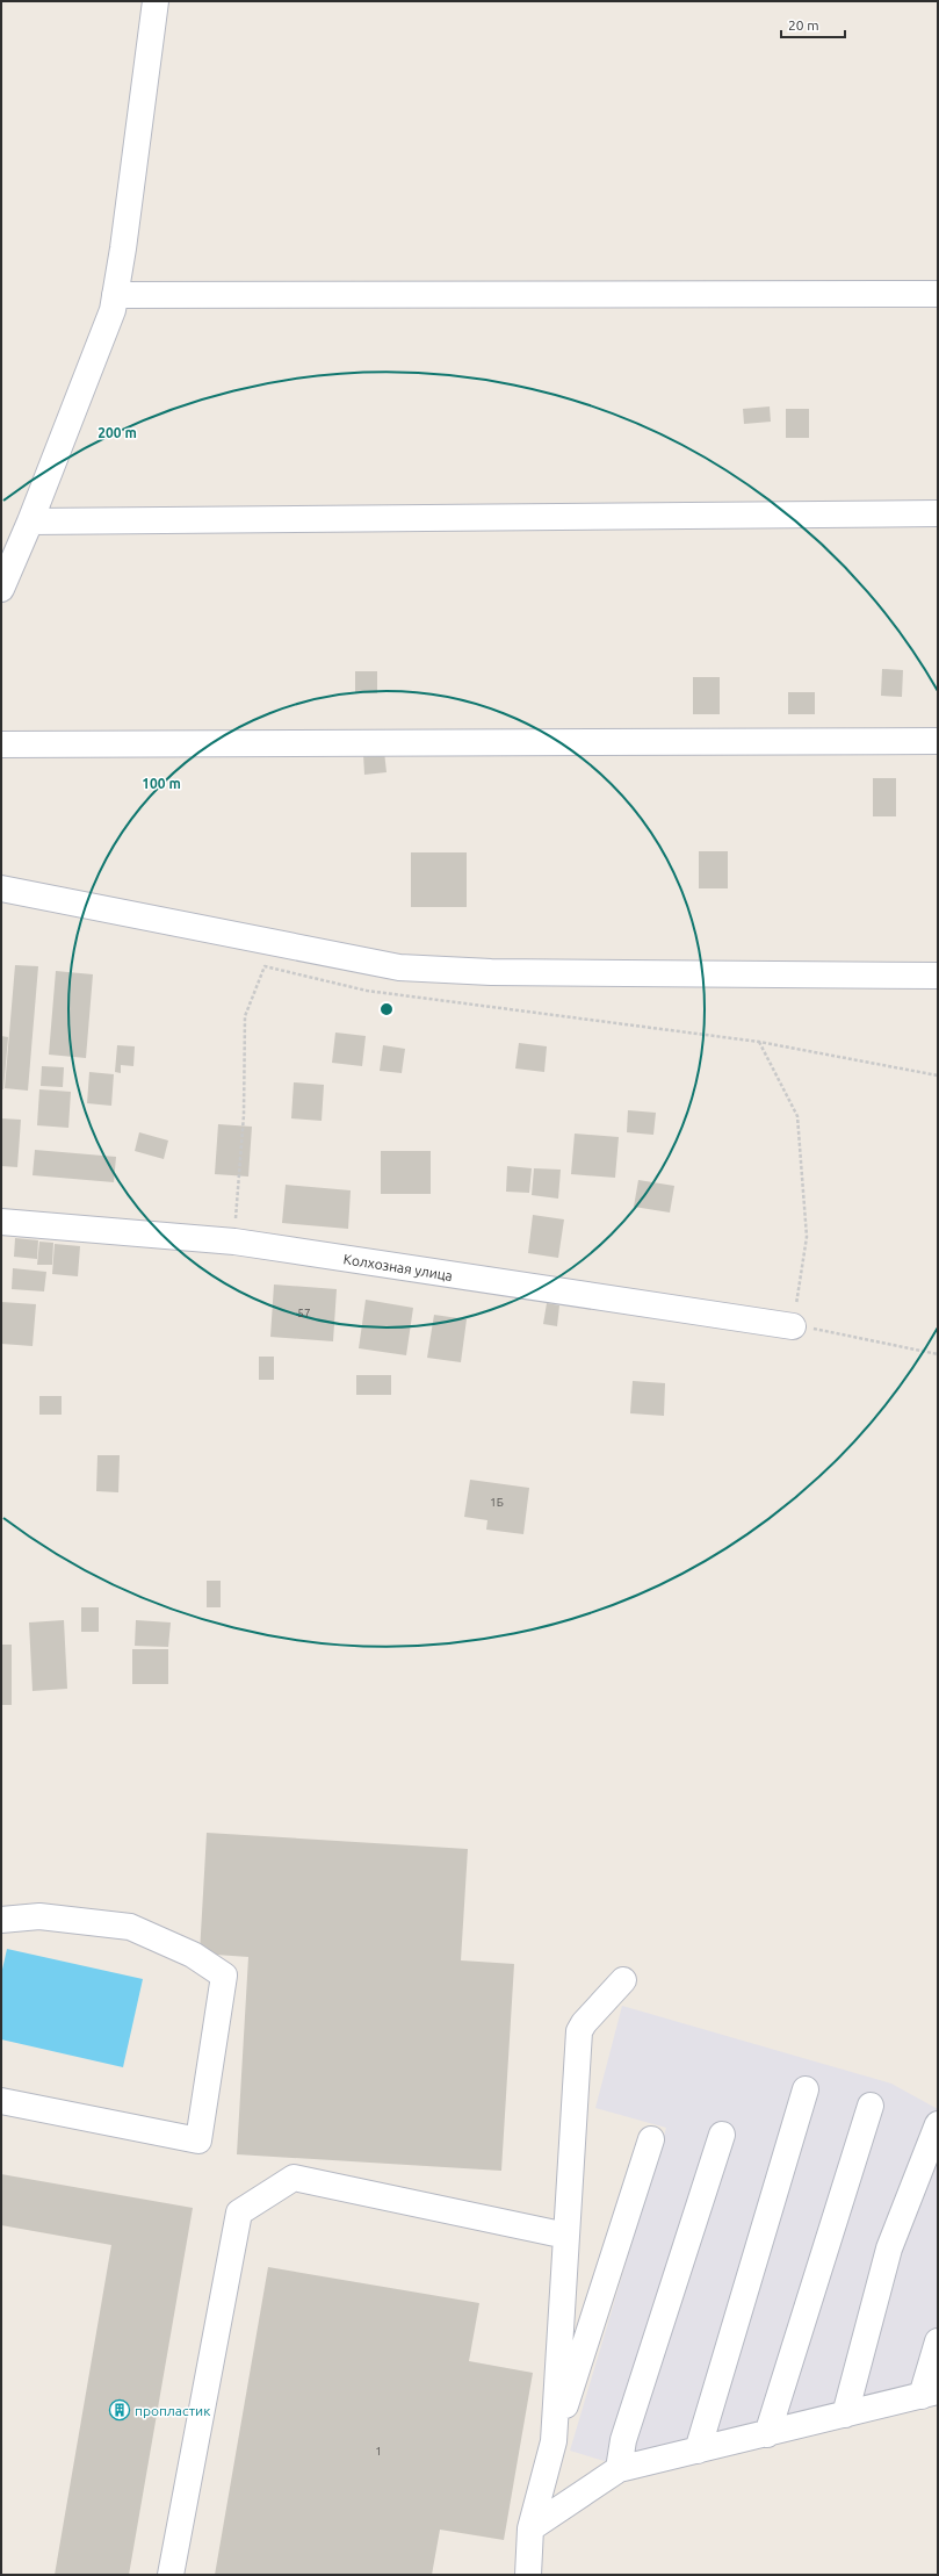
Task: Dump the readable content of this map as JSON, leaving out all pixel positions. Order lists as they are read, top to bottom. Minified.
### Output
{"streets":{"street":["Колхозная улица"]},"places":{"building":["пропластик"]},"house_numbers":["57","1Б","1"],"scale_bar":"20 m","rings":["200 m","100 m"]}
